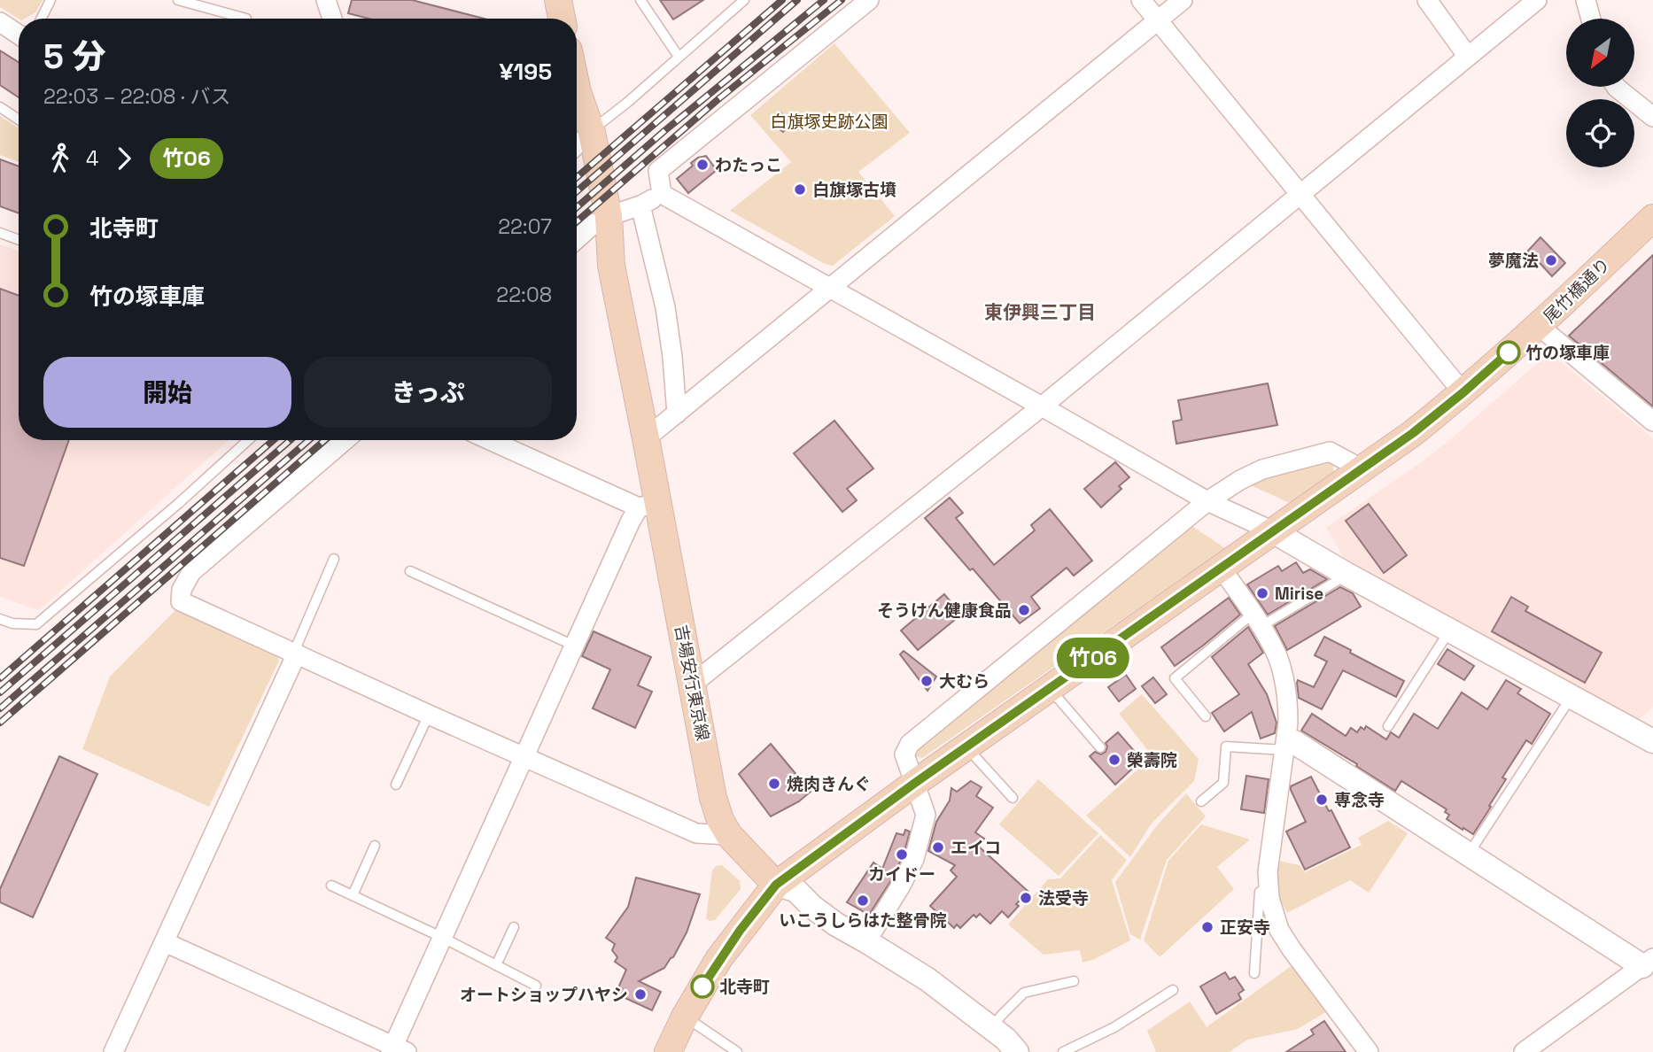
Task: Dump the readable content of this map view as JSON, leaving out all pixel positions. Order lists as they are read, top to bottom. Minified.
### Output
{"streets":{"main road":["尾竹橋通り","吉場安行東京線"]},"crossings":[["尾竹橋通り","吉場安行東京線"]],"districts":["東伊興三丁目"],"parks":["白旗塚史跡公園"],"places":["わたっこ","白旗塚古墳","夢魔法","竹の塚車庫","Mirise","そうけん健康食品","大むら","榮壽院","焼肉きんぐ","専念寺","エイコ","カイドー","法受寺","いこうしらはた整骨院","正安寺","北寺町","オートショップハヤシ"],"lines":["bus line 竹06"],"north":"bottom left","page":{"on_map":"竹06","heading":["5 分","22:03 – 22:08 · バス","¥195"],"legs":["4","竹06"],"list":[{"name":"北寺町","value":"22:07"},{"name":"竹の塚車庫","value":"22:08"}],"buttons":["開始","きっぷ"]}}
